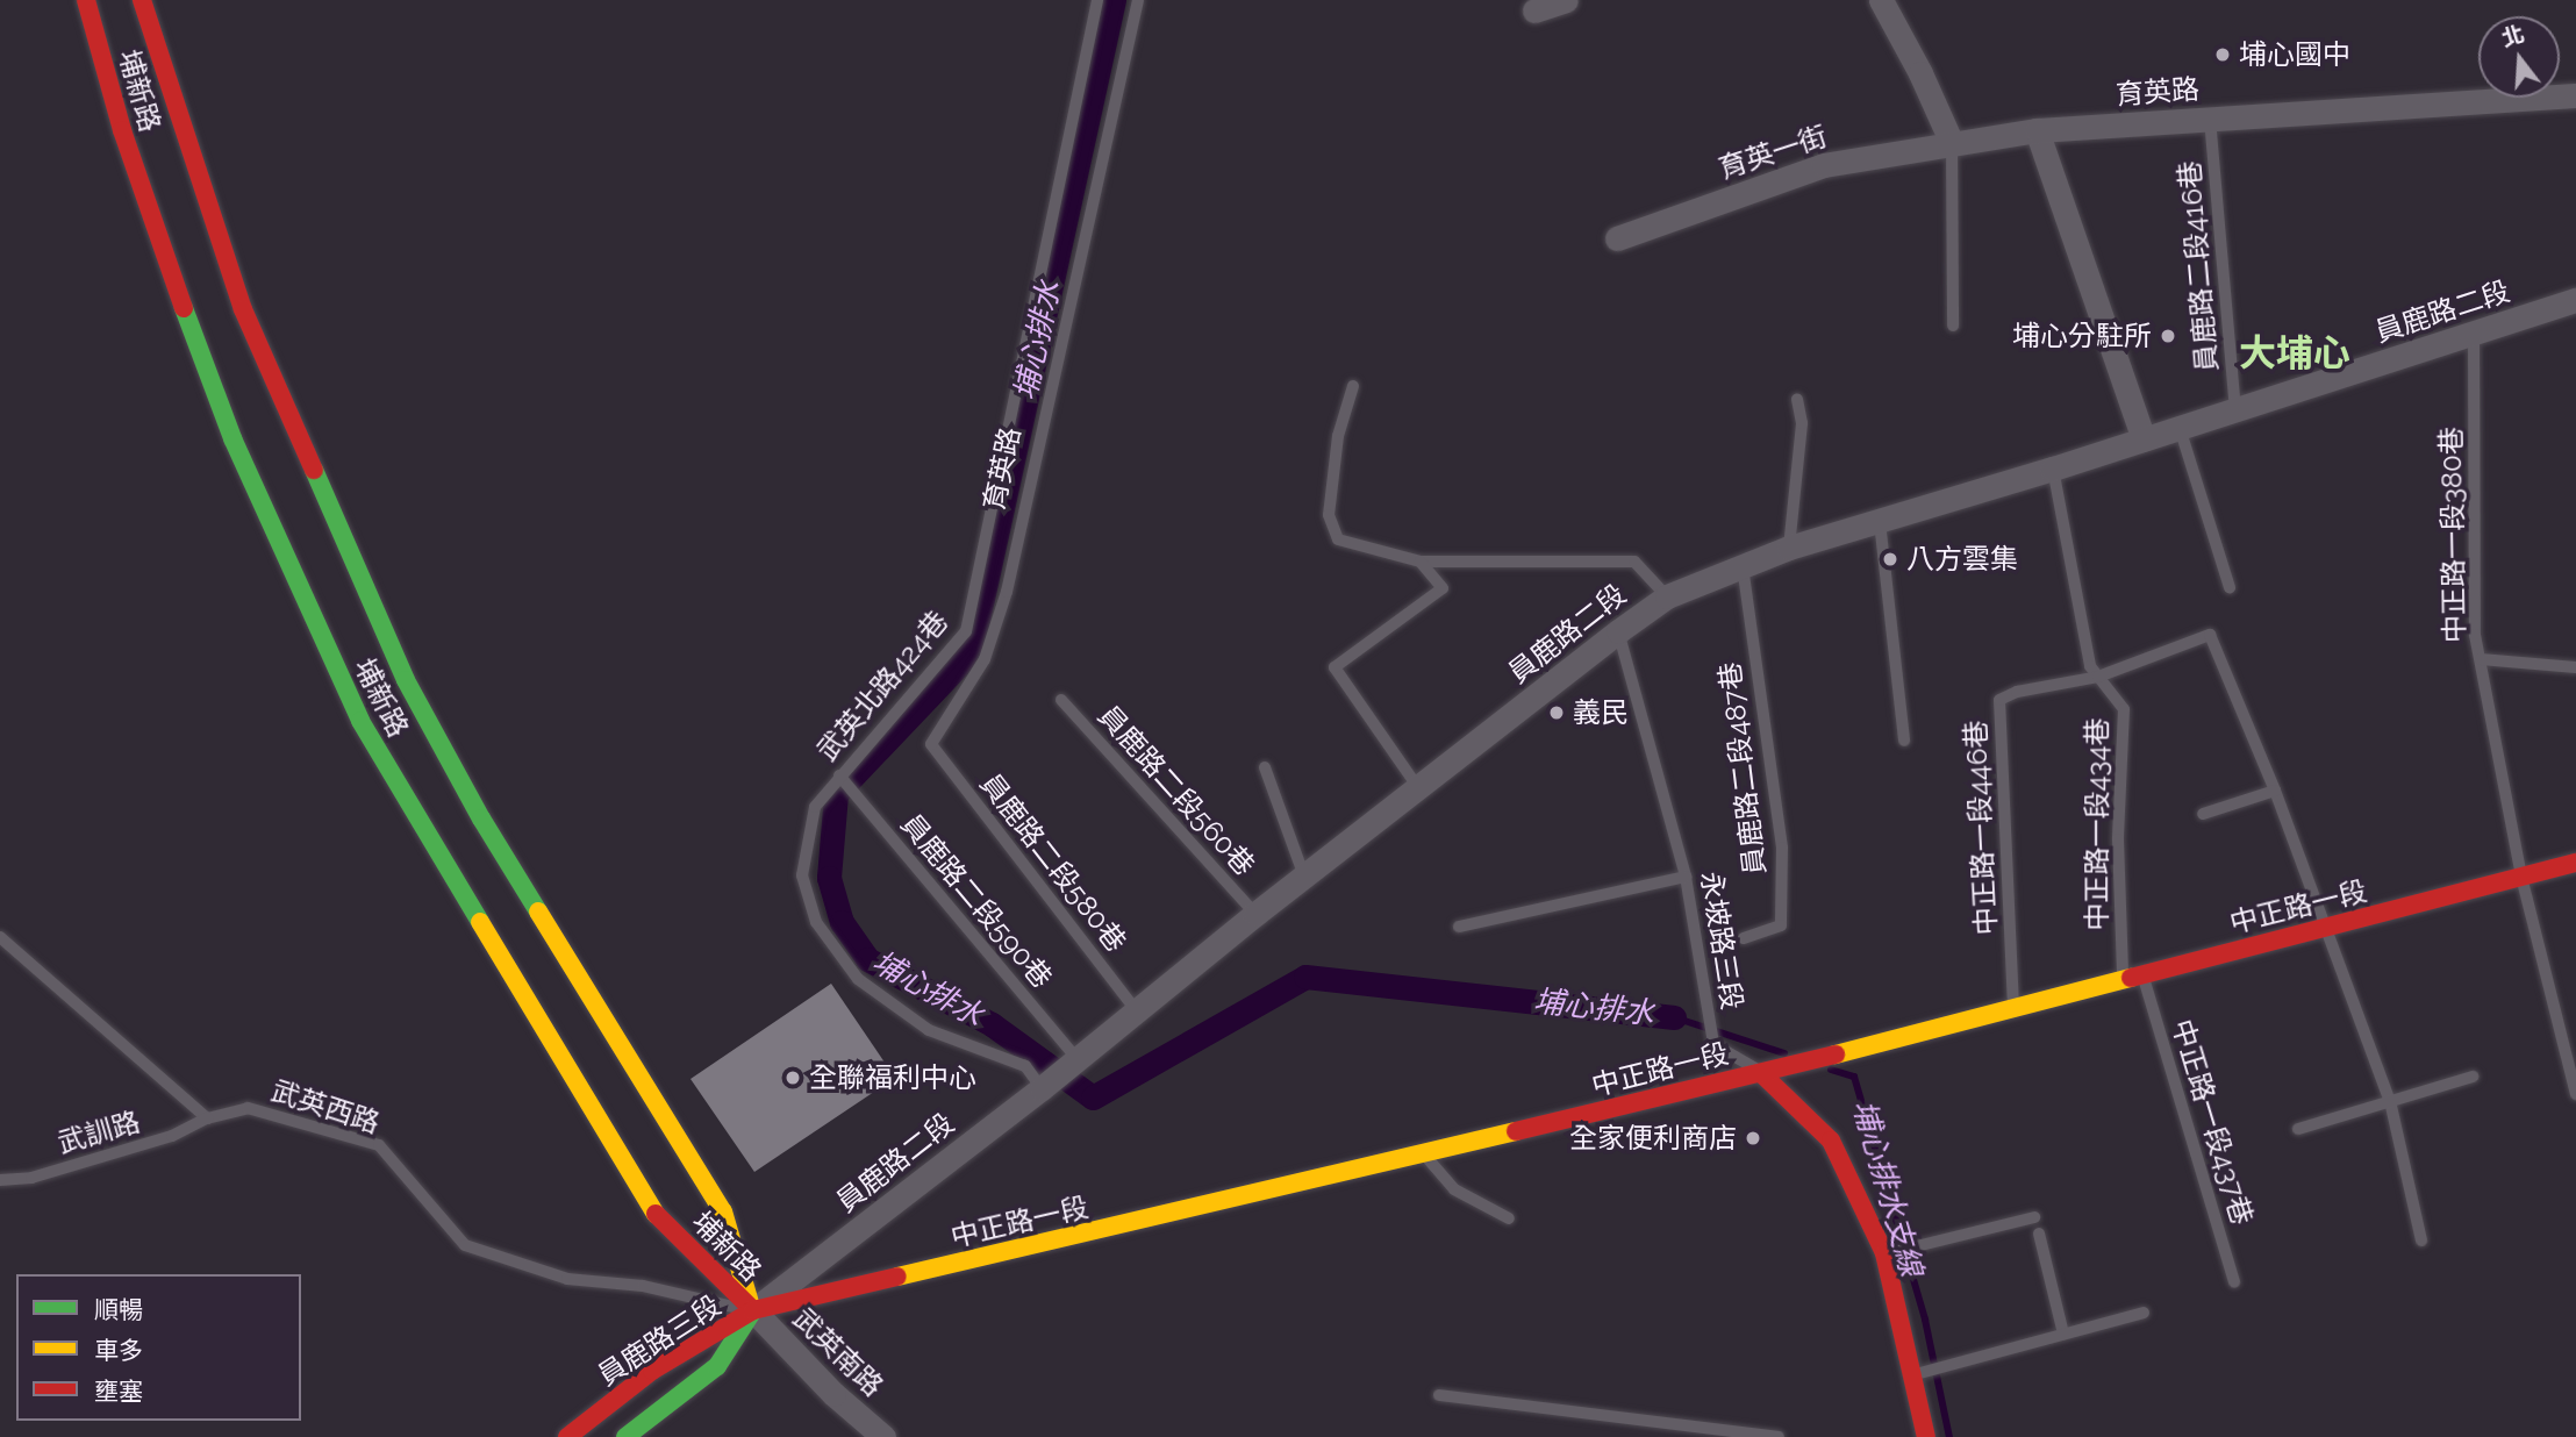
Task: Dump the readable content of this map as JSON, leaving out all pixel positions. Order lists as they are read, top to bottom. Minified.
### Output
{"streets":{"street":["埔新路","育英路","育英一街","員鹿路二段","中正路一段","永坡路三段","員鹿路三段","武英南路"],"lane":["員鹿路二段416巷","中正路一段380巷","武英北路424巷","員鹿路二段487巷","員鹿路二段560巷","中正路一段434巷","中正路一段446巷","員鹿路二段580巷","員鹿路二段590巷","武英西路","中正路一段437巷","武訓路"]},"crossings":[["埔新路","員鹿路二段"],["埔新路","中正路一段"],["埔新路","武英西路"],["埔新路","員鹿路三段"],["埔新路","武英南路"],["育英路","育英一街"],["育英路","員鹿路二段416巷"],["育英路","員鹿路二段580巷"],["員鹿路二段416巷","員鹿路二段"],["員鹿路二段","中正路一段380巷"],["員鹿路二段","武英北路424巷"],["員鹿路二段","員鹿路二段487巷"],["員鹿路二段","員鹿路二段560巷"],["員鹿路二段","中正路一段434巷"],["員鹿路二段","員鹿路二段580巷"],["員鹿路二段","員鹿路二段590巷"],["員鹿路二段","中正路一段"],["員鹿路二段","永坡路三段"],["員鹿路二段","武英西路"],["員鹿路二段","員鹿路三段"],["員鹿路二段","武英南路"],["中正路一段380巷","中正路一段"],["武英北路424巷","員鹿路二段590巷"],["中正路一段434巷","中正路一段446巷"],["中正路一段434巷","中正路一段"],["中正路一段446巷","中正路一段"],["中正路一段","永坡路三段"],["中正路一段","武英西路"],["中正路一段","中正路一段437巷"],["中正路一段","員鹿路三段"],["中正路一段","武英南路"],["武英西路","武訓路"],["武英西路","員鹿路三段"],["武英西路","武英南路"],["員鹿路三段","武英南路"]],"districts":["大埔心"],"water":["埔心排水","埔心排水支線"],"places":["埔心國中","埔心分駐所","八方雲集","義民","全聯福利中心","全家便利商店"],"legend":["順暢","車多","壅塞"],"north":"top"}
